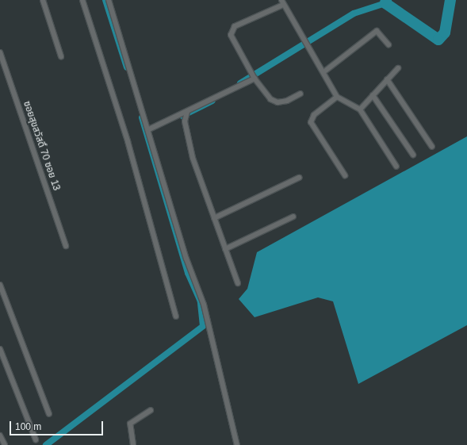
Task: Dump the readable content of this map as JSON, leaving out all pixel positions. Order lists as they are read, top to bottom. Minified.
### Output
{"streets":{"street":["ซอยสุขสวัสดิ์ 70 ซอย 13"]},"scale_bar":"100 m"}
